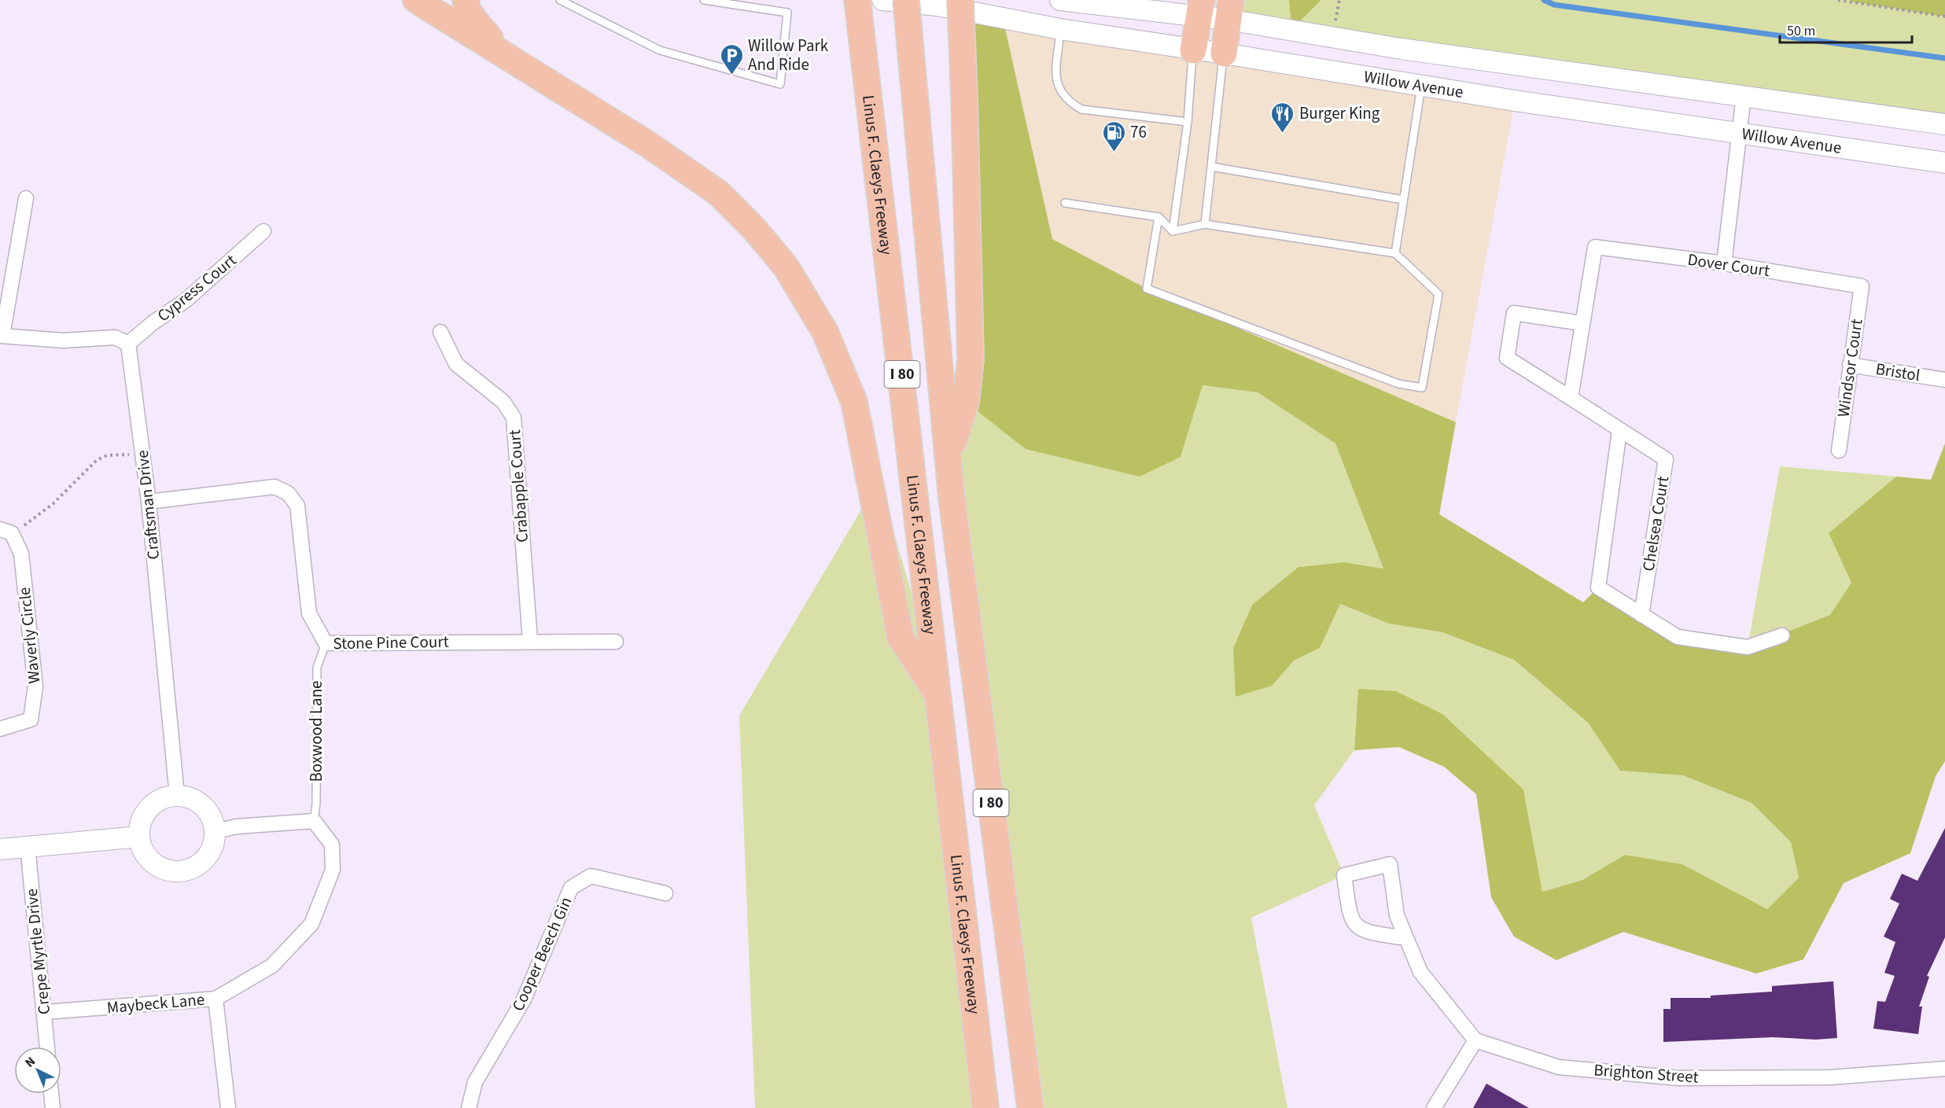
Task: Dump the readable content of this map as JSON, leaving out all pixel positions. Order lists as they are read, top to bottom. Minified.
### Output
{"streets":{"highway":["Linus F. Claeys Freeway","I 80"],"street":["Willow Avenue","Dover Court","Cypress Court","Windsor Court","Bristol","Crabapple Court","Craftsman Drive","Chelsea Court","Waverly Circle","Stone Pine Court","Crepe Myrtle Drive","Cooper Beech Gin","Maybeck Lane","Brighton Street"],"lane":["Boxwood Lane"]},"crossings":[["Dover Court","Windsor Court"],["Dover Court","Chelsea Court"],["Cypress Court","Craftsman Drive"],["Windsor Court","Bristol"],["Crabapple Court","Stone Pine Court"],["Craftsman Drive","Stone Pine Court"],["Stone Pine Court","Boxwood Lane"],["Boxwood Lane","Maybeck Lane"],["Crepe Myrtle Drive","Maybeck Lane"]],"places":{"parking":["Willow Park And Ride"],"restaurant":["Burger King"],"fuel station":["76"]},"scale_bar":"50 m","north":"top left"}
